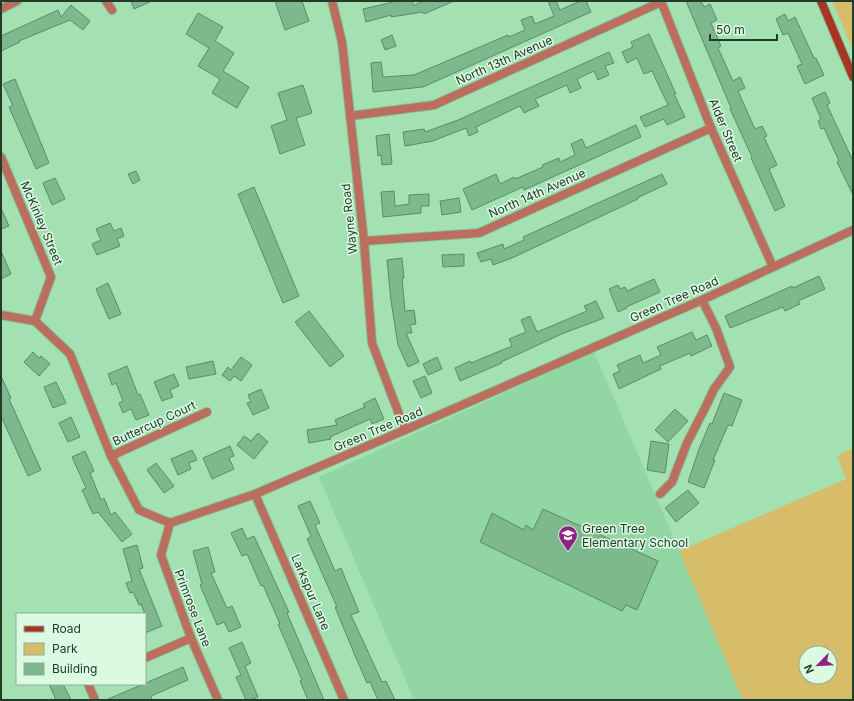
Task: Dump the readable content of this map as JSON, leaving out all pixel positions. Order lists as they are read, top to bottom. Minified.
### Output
{"streets":{"street":["North 13th Avenue","Alder Street","North 14th Avenue","Wayne Road","McKinley Street","Green Tree Road","Buttercup Court","Larkspur Lane","Primrose Lane"]},"crossings":[["North 13th Avenue","Alder Street"],["North 13th Avenue","Wayne Road"],["Alder Street","North 14th Avenue"],["Alder Street","Green Tree Road"],["North 14th Avenue","Wayne Road"],["Wayne Road","Green Tree Road"],["Green Tree Road","Larkspur Lane"],["Green Tree Road","Primrose Lane"]],"places":{"school or university":["Green Tree Elementary School"]},"legend":["Road","Park","Building"],"scale_bar":"50 m","north":"bottom left"}
